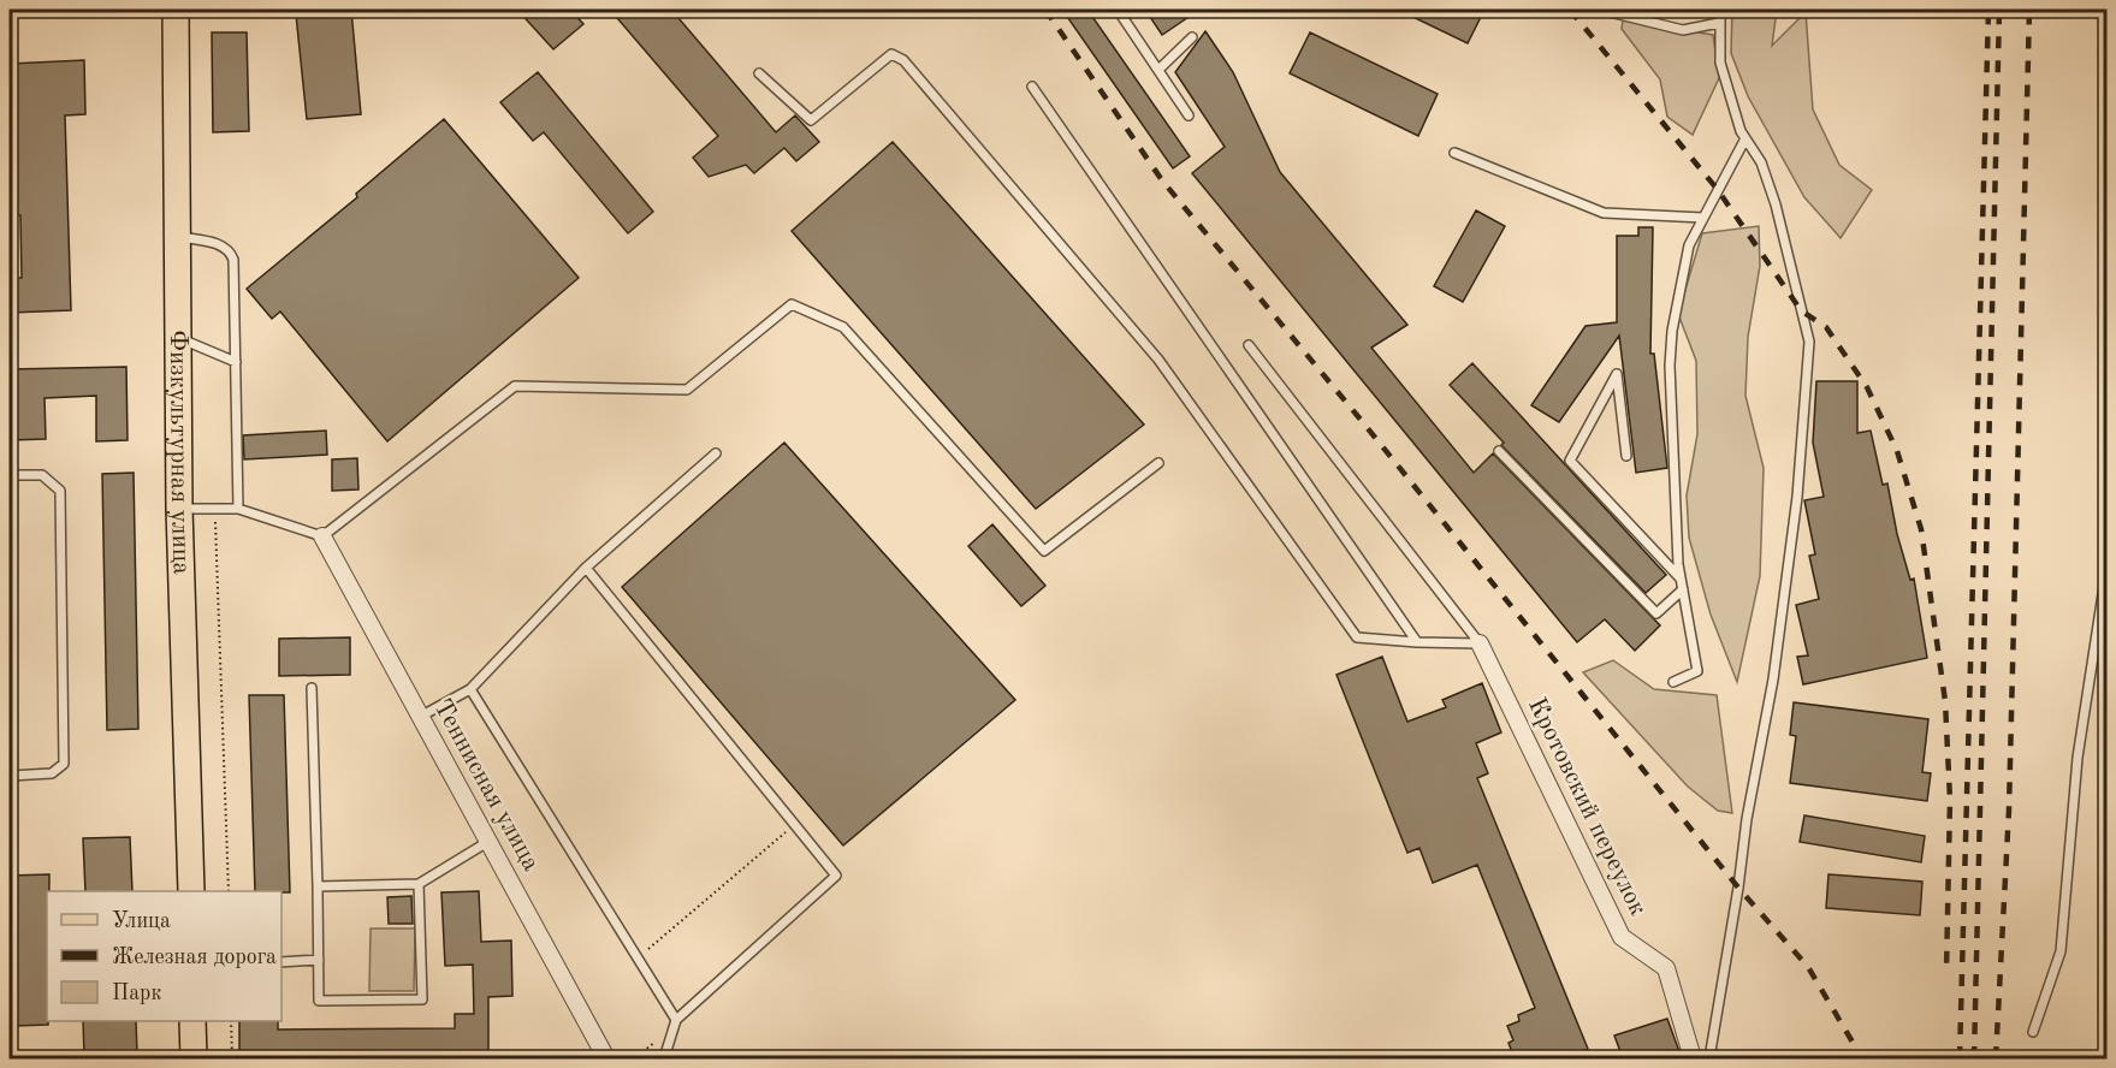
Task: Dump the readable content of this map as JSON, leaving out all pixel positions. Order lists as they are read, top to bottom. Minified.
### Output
{"streets":{"main road":["Физкультурная улица"],"street":["Теннисная улица","Кротовский переулок"]},"legend":["Улица","Железная дорога","Парк"]}
